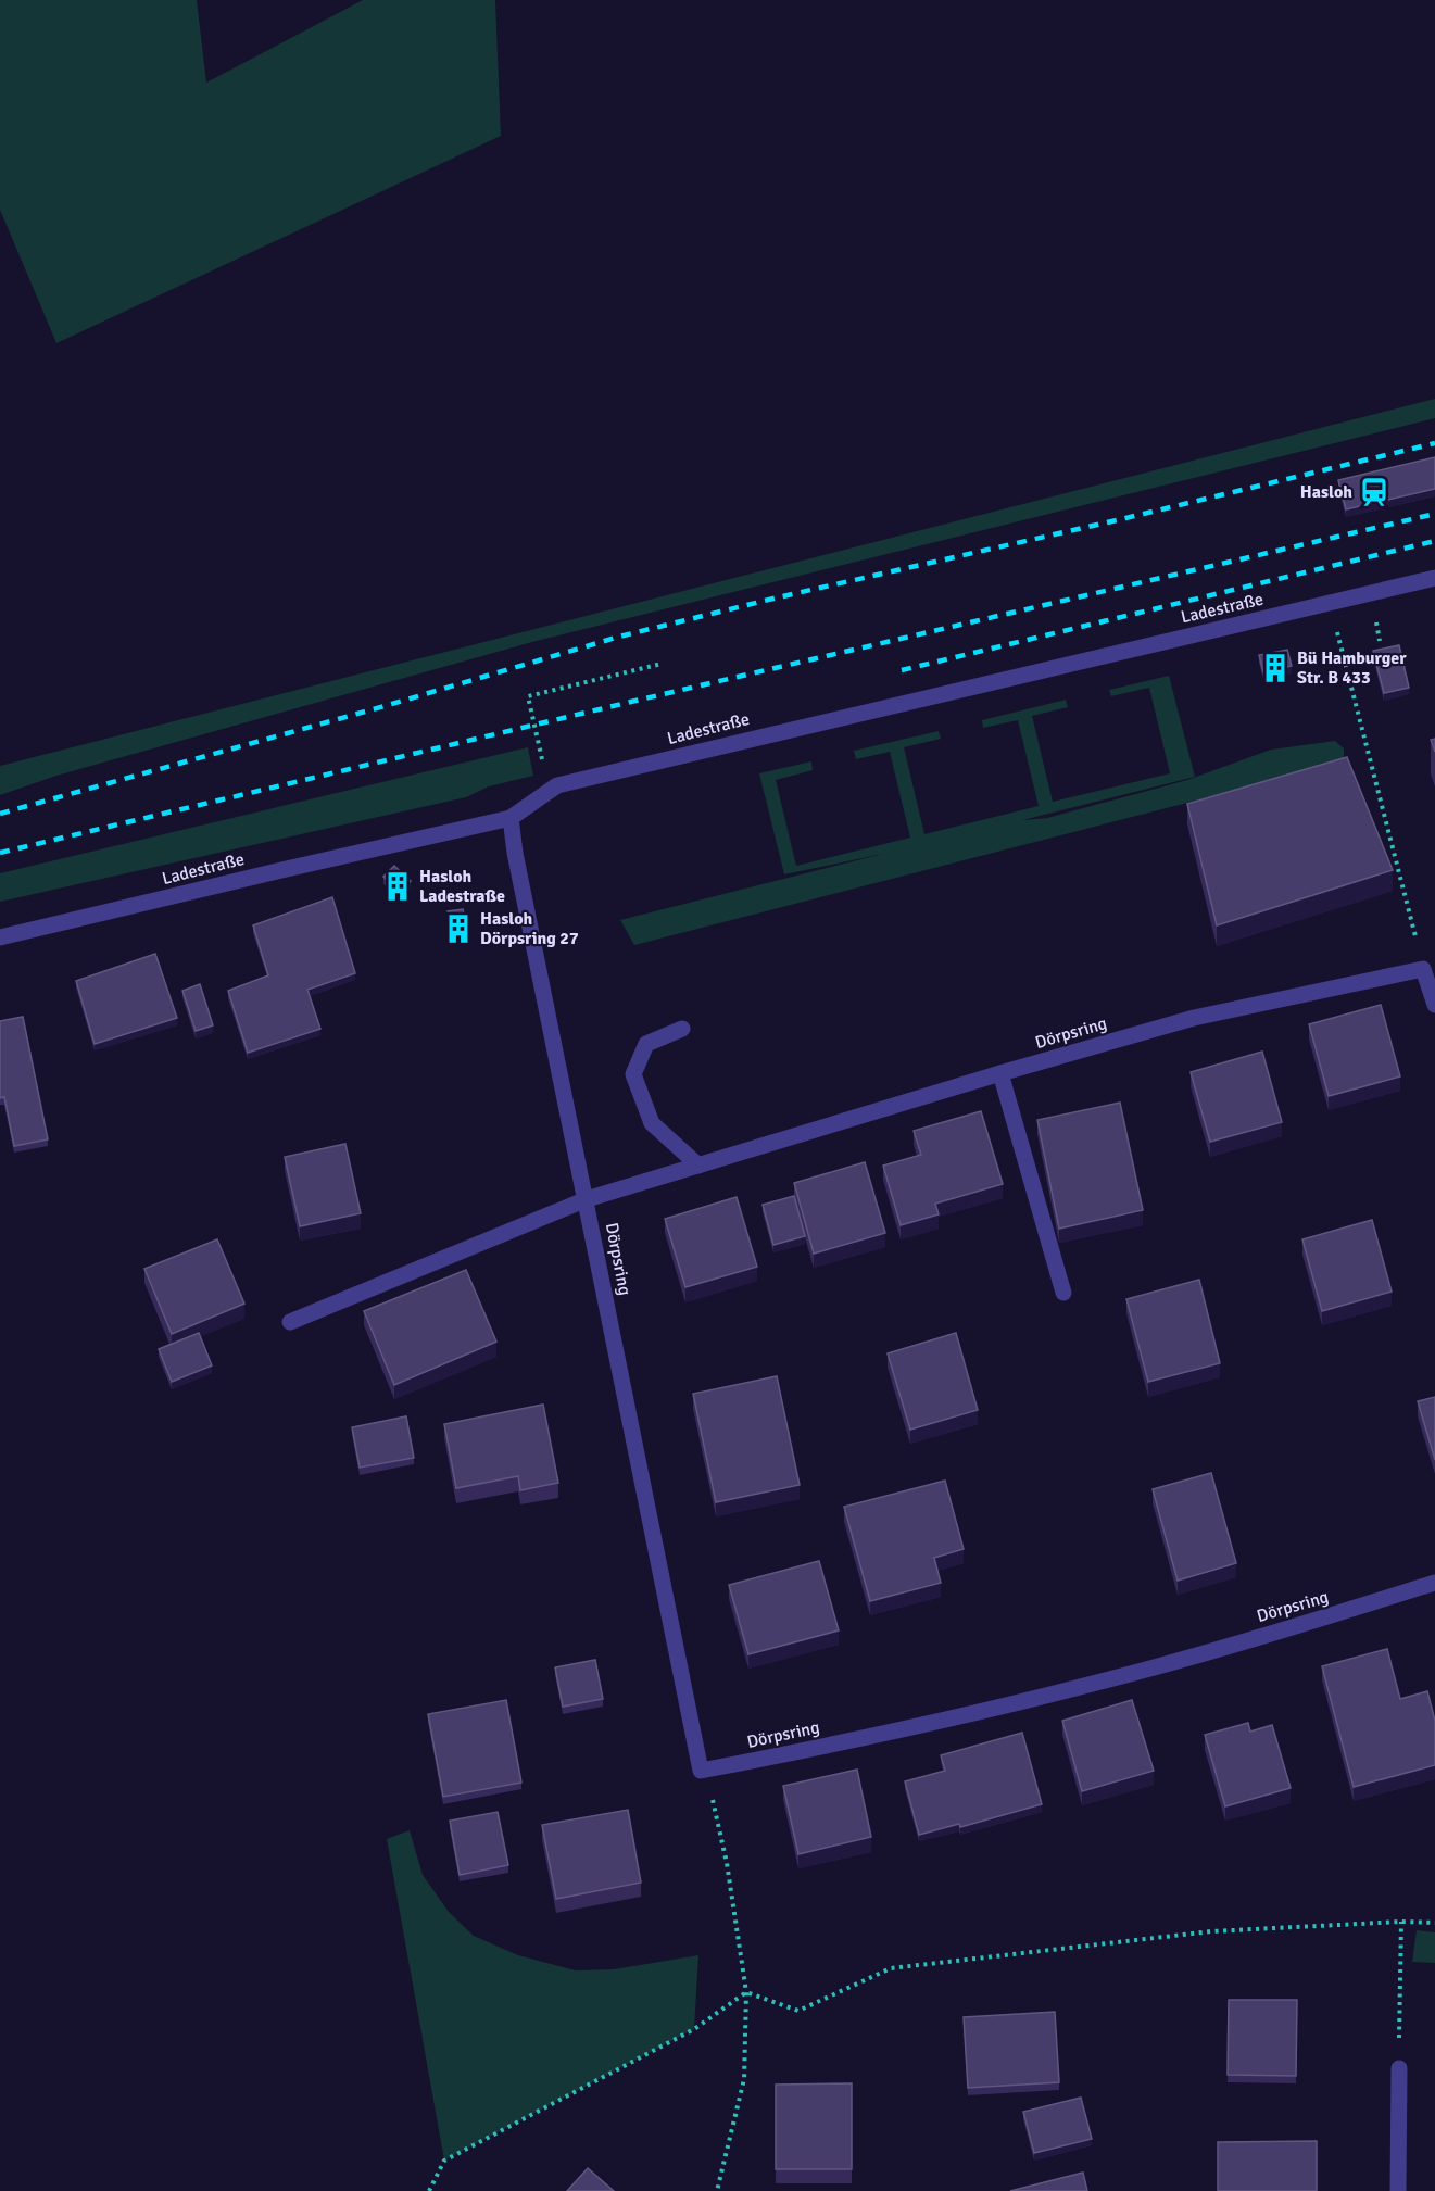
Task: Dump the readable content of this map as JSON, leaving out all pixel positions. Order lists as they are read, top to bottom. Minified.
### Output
{"streets":{"street":["Ladestraße","Dörpsring"]},"crossings":[["Ladestraße","Dörpsring"]],"places":{"station":["Hasloh"],"building":["Bü Hamburger Str. B 433","Hasloh Ladestraße","Hasloh Dörpsring 27"]}}
